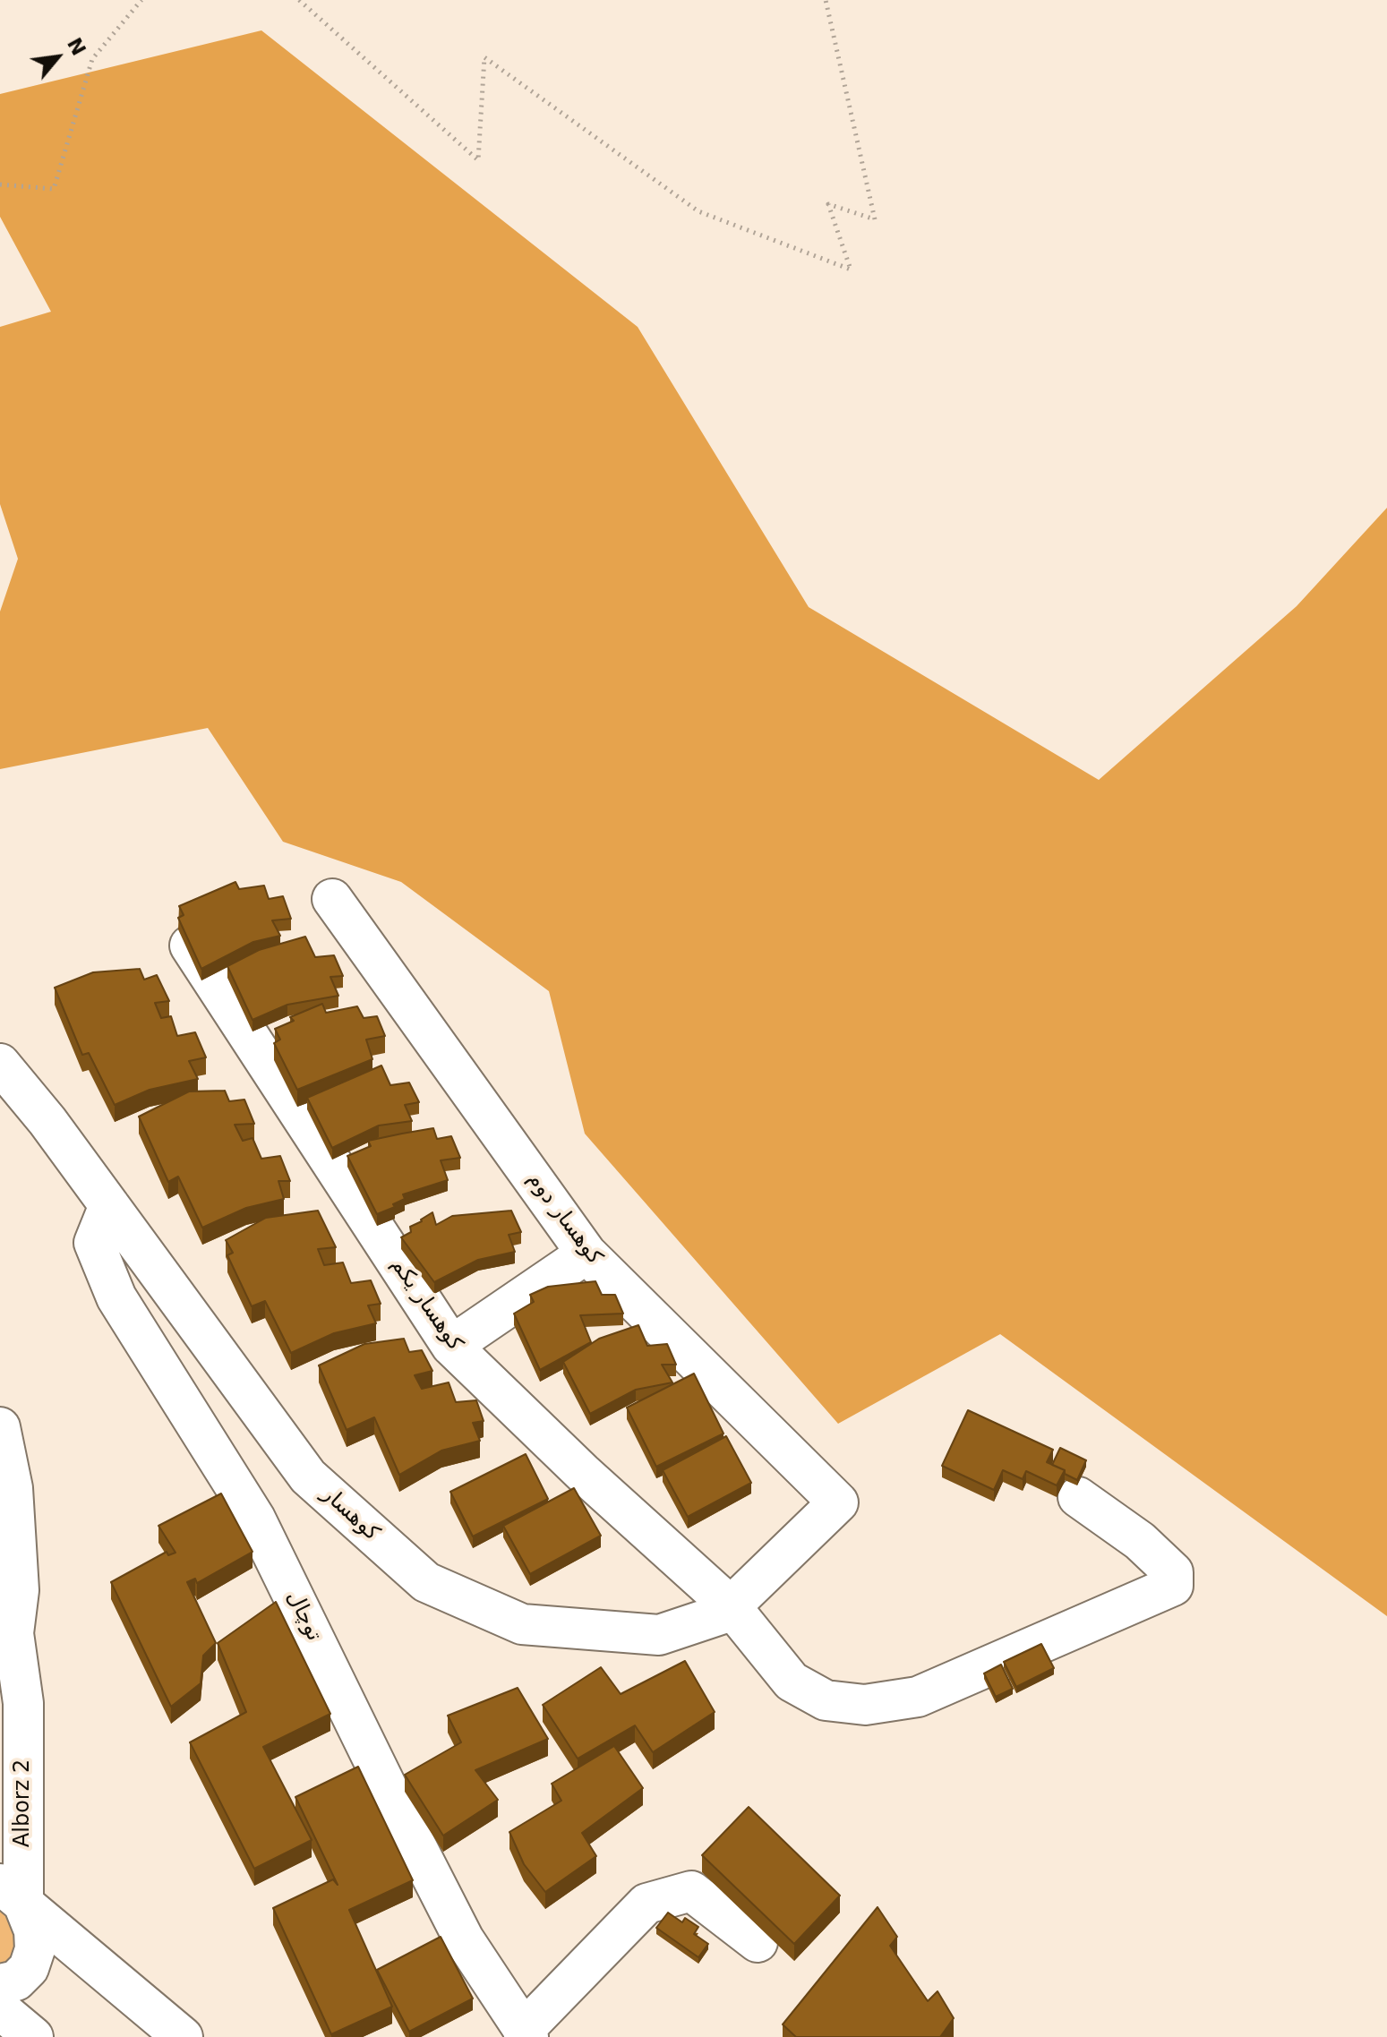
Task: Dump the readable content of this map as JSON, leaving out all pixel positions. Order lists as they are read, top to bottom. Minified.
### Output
{"streets":{"street":["کوهسار دوم","کوهسار یکم","کوهسار","توچال","Alborz 2"]},"crossings":[["کوهسار دوم","کوهسار"],["کوهسار یکم","کوهسار"],["کوهسار","توچال"]],"north":"top right"}
